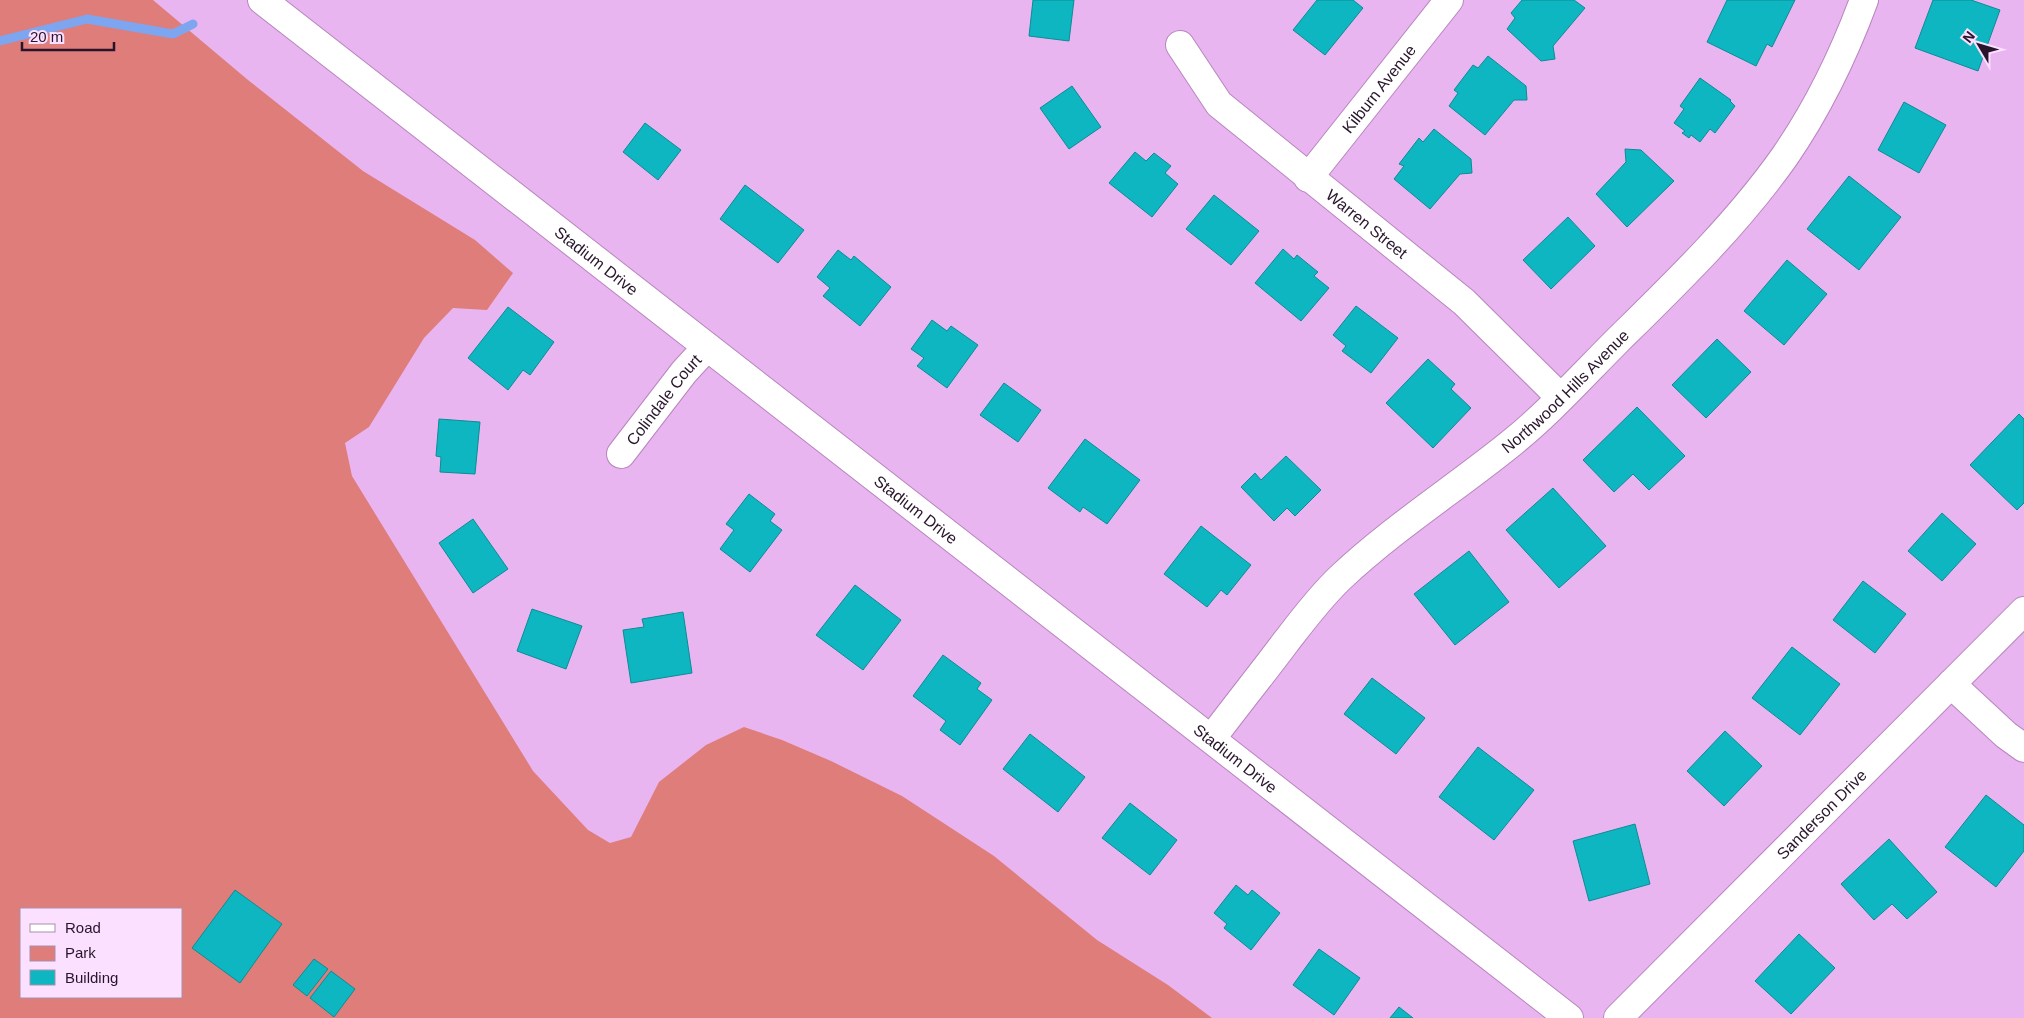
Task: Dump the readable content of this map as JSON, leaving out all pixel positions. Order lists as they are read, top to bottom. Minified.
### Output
{"streets":{"street":["Kilburn Avenue","Warren Street","Stadium Drive","Northwood Hills Avenue","Colindale Court","Sanderson Drive"]},"crossings":[["Kilburn Avenue","Warren Street"],["Warren Street","Northwood Hills Avenue"],["Stadium Drive","Northwood Hills Avenue"],["Stadium Drive","Colindale Court"]],"legend":["Road","Park","Building"],"scale_bar":"20 m","north":"top left"}
